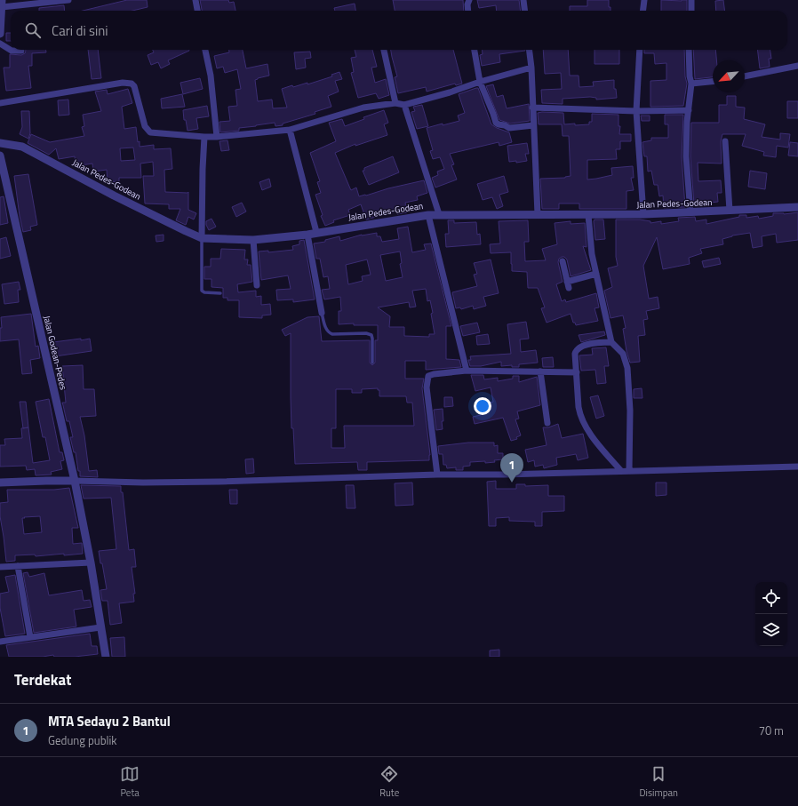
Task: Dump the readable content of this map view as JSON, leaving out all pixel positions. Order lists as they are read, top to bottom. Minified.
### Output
{"streets":{"street":["Jalan Pedes-Godean","Jalan Godean-Pedes"]},"north":"bottom left","page":{"search":"Cari di sini","pins":"1","heading":"Terdekat","list":[{"mark":"1","name":"MTA Sedayu 2 Bantul","note":"Gedung publik","value":"70 m"}],"nav":["Peta","Rute","Disimpan"]}}
